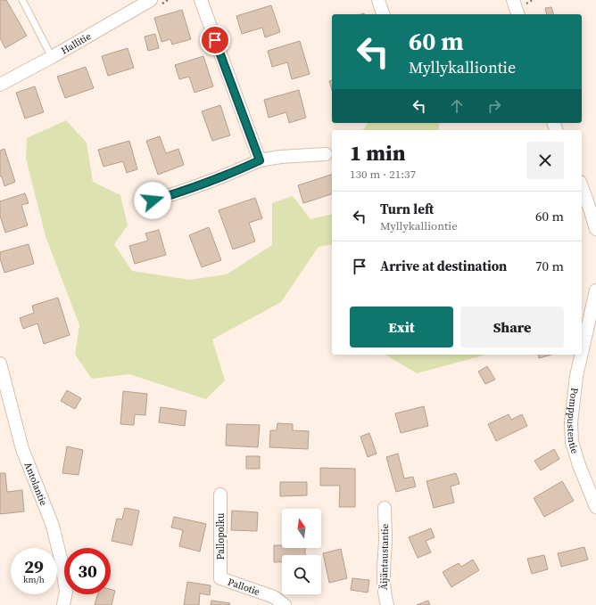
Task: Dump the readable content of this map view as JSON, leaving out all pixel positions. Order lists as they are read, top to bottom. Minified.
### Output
{"streets":{"street":["Hallitie","Pomppustentie","Antolantie","Pallopolku","Äijäntaustantie","Pallotie"]},"crossings":[["Pallopolku","Pallotie"]],"north":"top","page":{"turn":["60 m","Myllykalliontie"],"heading":["1 min","130 m · 21:37"],"list":[{"name":"Turn left","note":"Myllykalliontie","value":"60 m"},{"name":"Arrive at destination","value":"70 m"}],"buttons":["Exit","Share"],"speed":"29 km/h","limit":"30"}}
